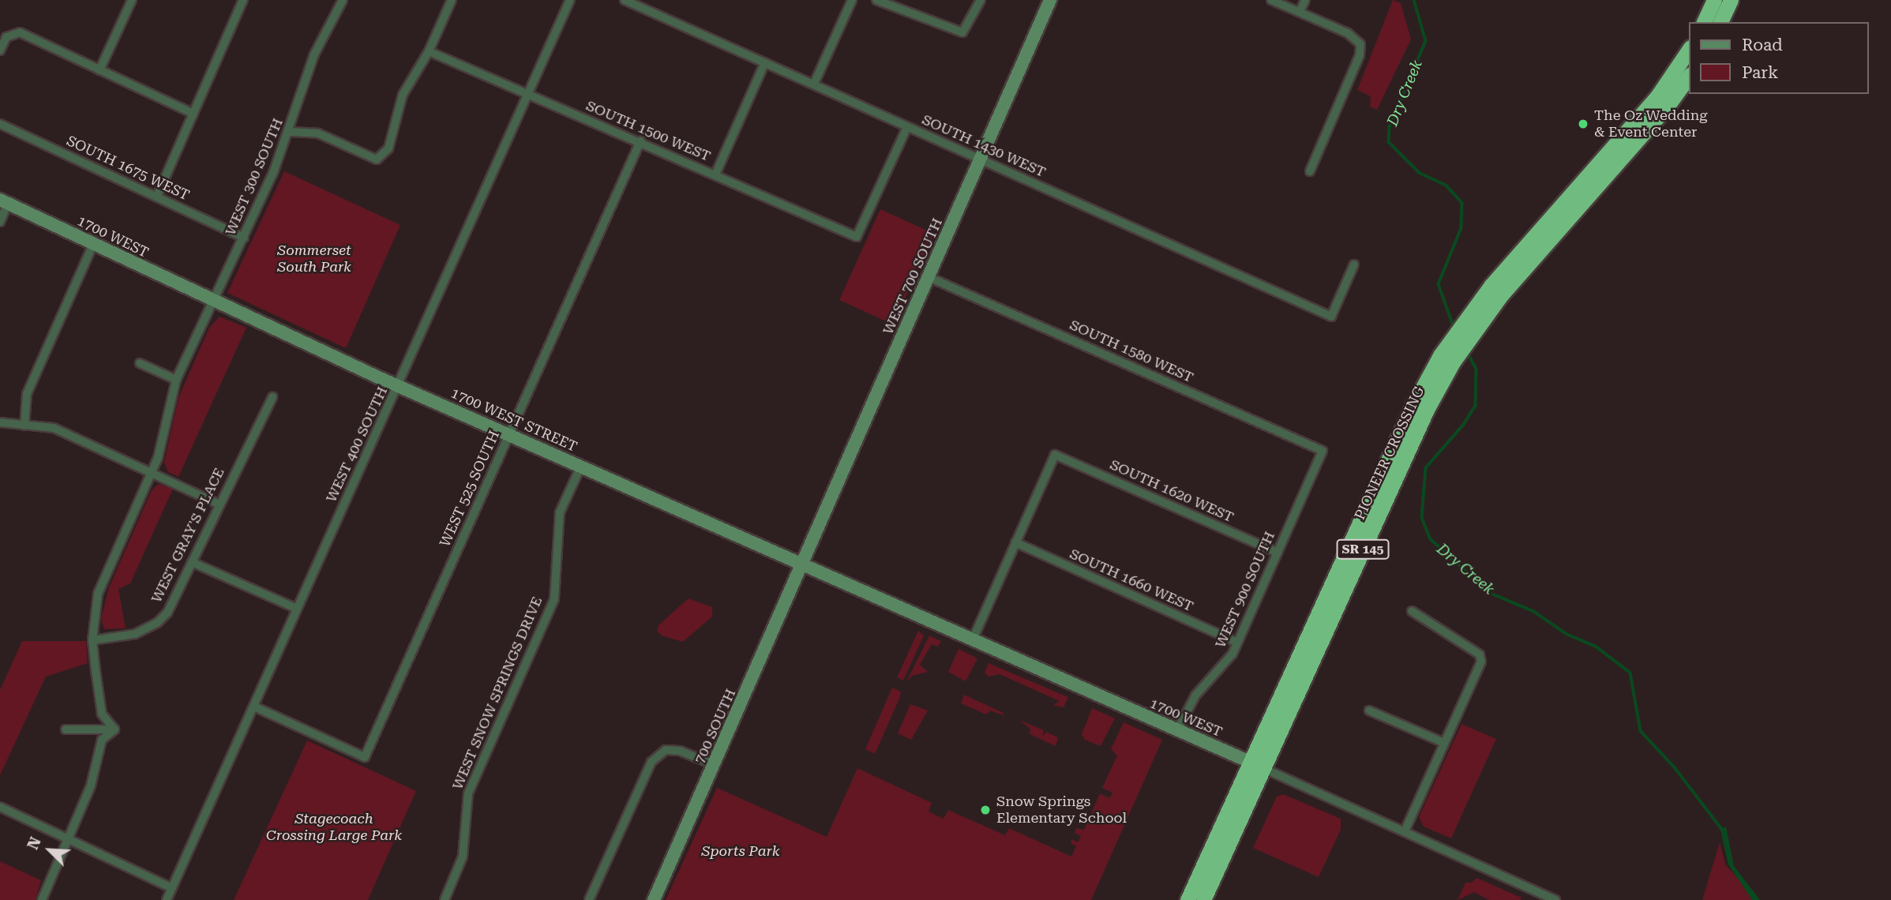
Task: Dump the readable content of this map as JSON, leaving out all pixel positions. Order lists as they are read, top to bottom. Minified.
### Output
{"streets":{"highway":["PIONEER CROSSING","SR 145"],"street":["SOUTH 1500 WEST","SOUTH 1430 WEST","SOUTH 1675 WEST","WEST 300 SOUTH","1700 WEST","WEST 700 SOUTH","SOUTH 1580 WEST","1700 WEST STREET","WEST 400 SOUTH","WEST 525 SOUTH","SOUTH 1620 WEST","WEST GRAY'S PLACE","SOUTH 1660 WEST","WEST 900 SOUTH","WEST SNOW SPRINGS DRIVE","700 SOUTH"]},"crossings":[["SOUTH 1500 WEST","SOUTH 1430 WEST"],["SOUTH 1500 WEST","WEST 400 SOUTH"],["SOUTH 1500 WEST","WEST 525 SOUTH"],["SOUTH 1430 WEST","WEST 700 SOUTH"],["SOUTH 1675 WEST","WEST 300 SOUTH"],["WEST 300 SOUTH","1700 WEST"],["WEST 300 SOUTH","1700 WEST STREET"],["WEST 300 SOUTH","WEST GRAY'S PLACE"],["1700 WEST","WEST 700 SOUTH"],["1700 WEST","1700 WEST STREET"],["1700 WEST","PIONEER CROSSING"],["1700 WEST","SR 145"],["1700 WEST","WEST 900 SOUTH"],["1700 WEST","700 SOUTH"],["WEST 700 SOUTH","SOUTH 1580 WEST"],["WEST 700 SOUTH","1700 WEST STREET"],["WEST 700 SOUTH","700 SOUTH"],["SOUTH 1580 WEST","WEST 900 SOUTH"],["1700 WEST STREET","WEST 400 SOUTH"],["1700 WEST STREET","WEST 525 SOUTH"],["1700 WEST STREET","WEST SNOW SPRINGS DRIVE"],["1700 WEST STREET","700 SOUTH"],["WEST 400 SOUTH","WEST 525 SOUTH"],["PIONEER CROSSING","SR 145"],["SOUTH 1620 WEST","SOUTH 1660 WEST"],["SOUTH 1620 WEST","WEST 900 SOUTH"],["SOUTH 1660 WEST","WEST 900 SOUTH"]],"water":["Dry Creek"],"parks":["Sommerset South Park","Stagecoach Crossing Large Park","Sports Park"],"places":["The Oz Wedding & Event Center","Snow Springs Elementary School"],"legend":["Road","Park"],"north":"top left"}
